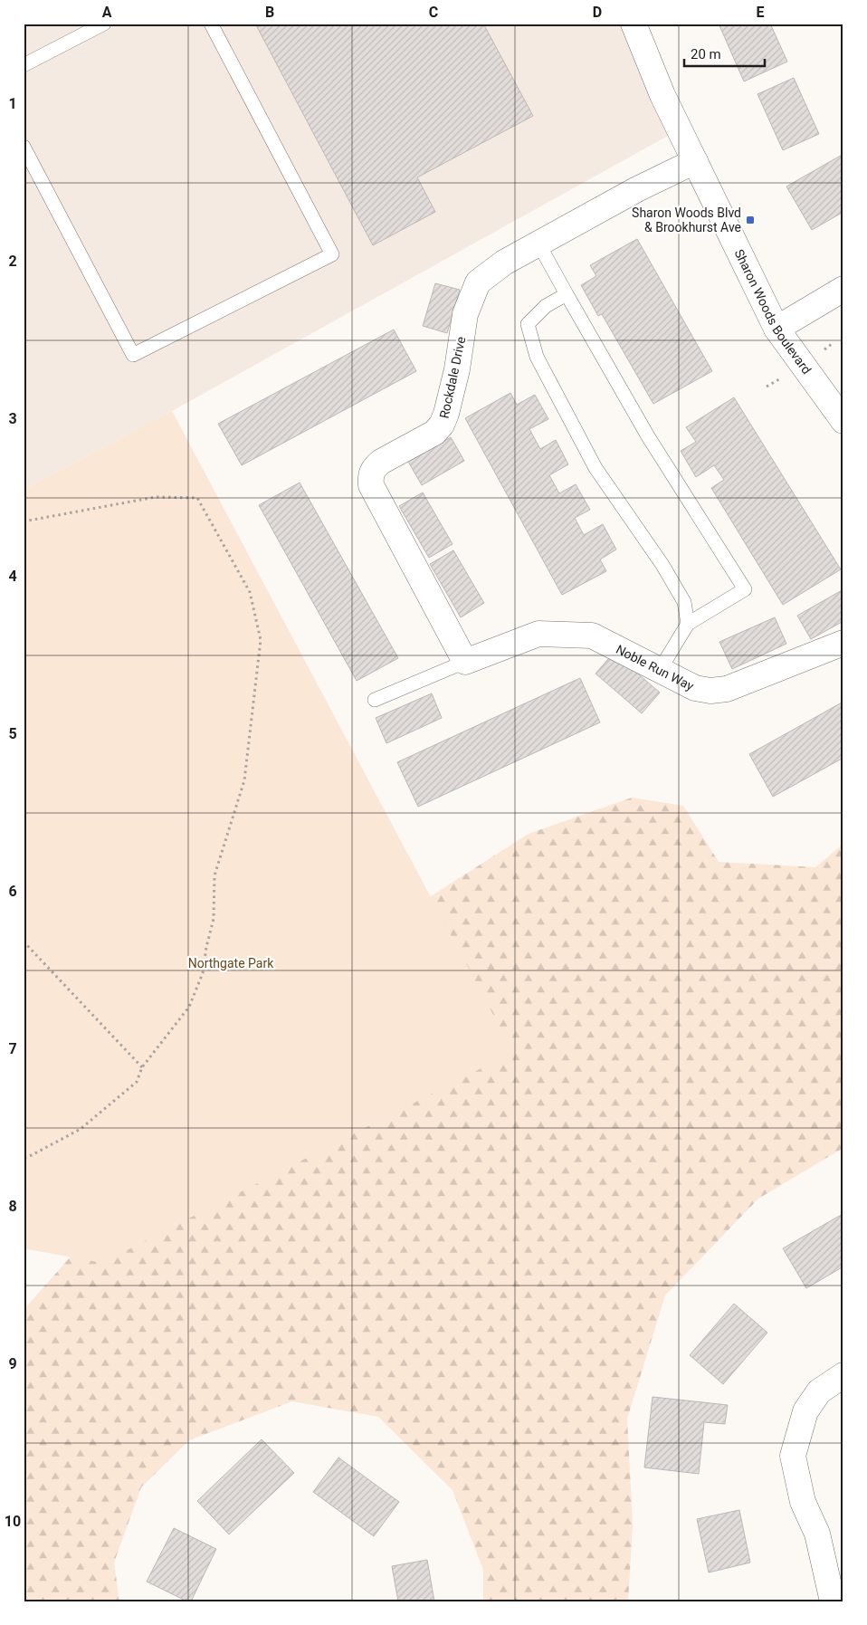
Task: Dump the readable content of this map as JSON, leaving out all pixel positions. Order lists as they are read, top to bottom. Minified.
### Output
{"streets":{"street":["Sharon Woods Boulevard","Rockdale Drive","Noble Run Way"]},"crossings":[["Sharon Woods Boulevard","Rockdale Drive"],["Rockdale Drive","Noble Run Way"]],"parks":["Northgate Park"],"places":{"transit":["Sharon Woods Blvd & Brookhurst Ave"]},"scale_bar":"20 m","grid":{"columns":["A","B","C","D","E"],"rows":["1","2","3","4","5","6","7","8","9","10"]}}
